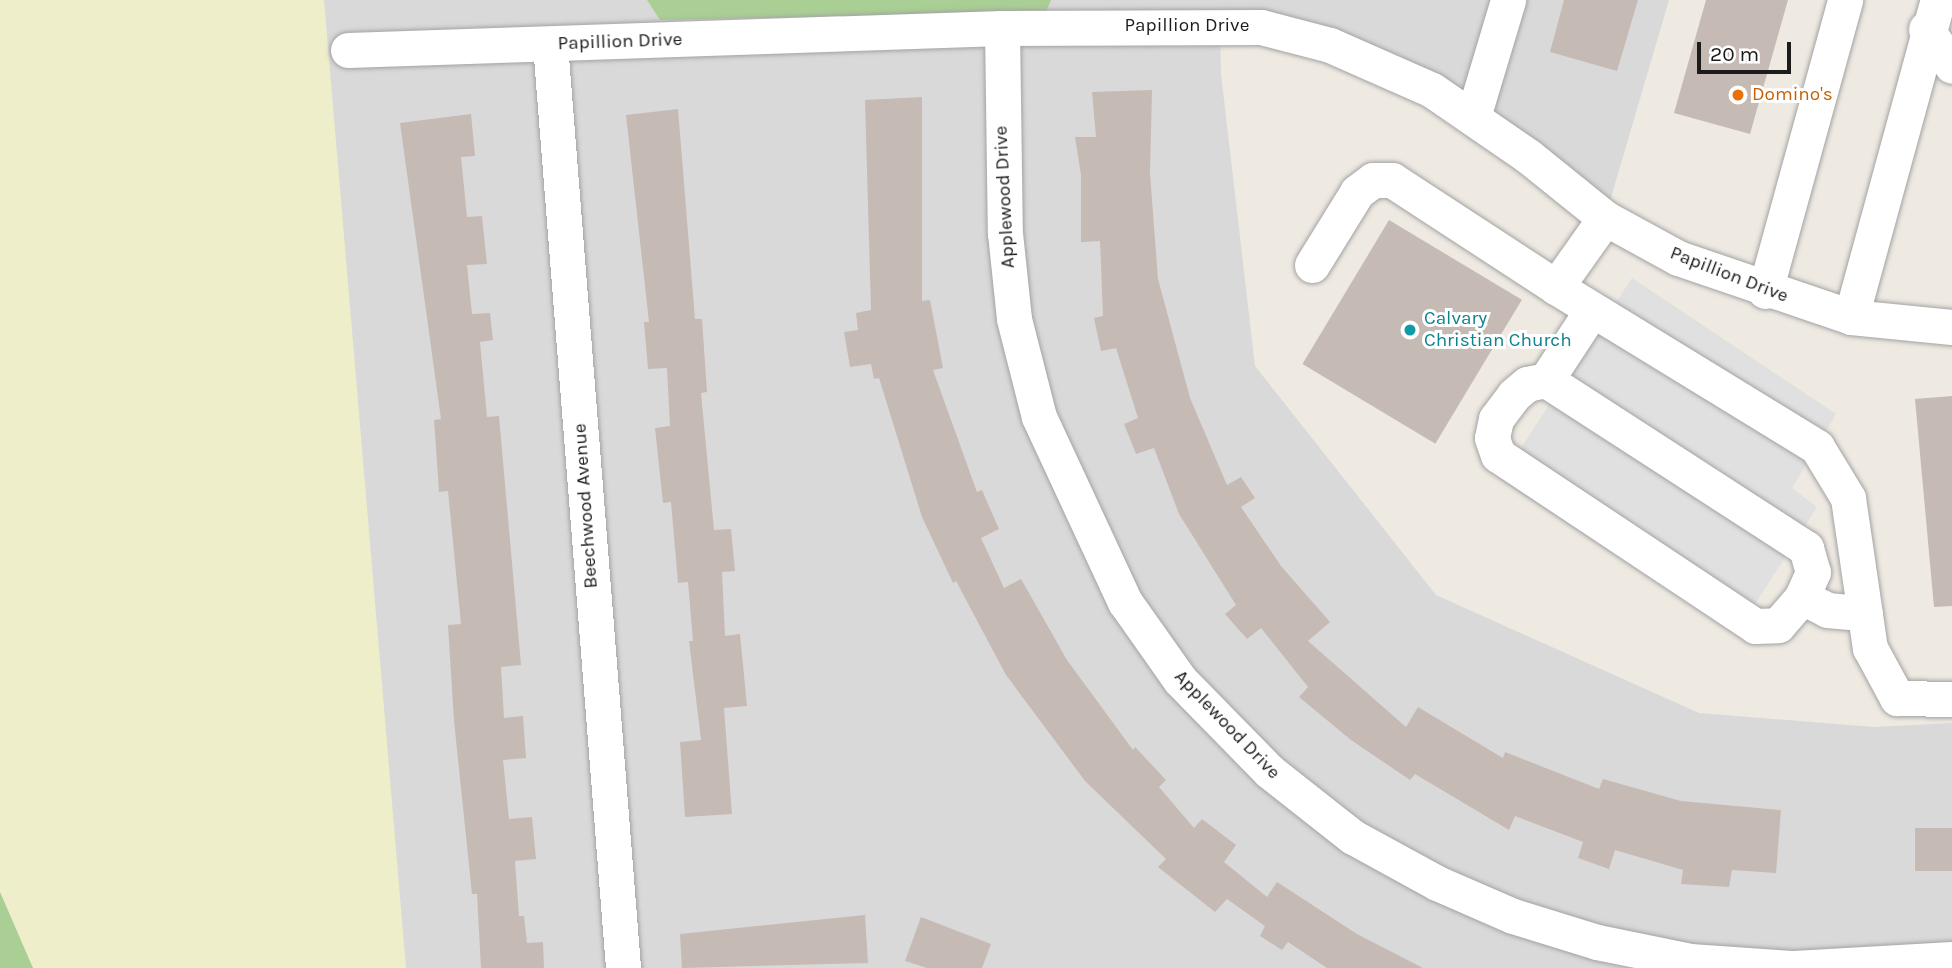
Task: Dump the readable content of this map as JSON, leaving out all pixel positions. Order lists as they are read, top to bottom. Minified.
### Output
{"streets":{"street":["Papillion Drive","Applewood Drive","Beechwood Avenue"]},"crossings":[["Papillion Drive","Applewood Drive"],["Papillion Drive","Beechwood Avenue"]],"places":["Domino's","Calvary Christian Church"],"scale_bar":"20 m"}
